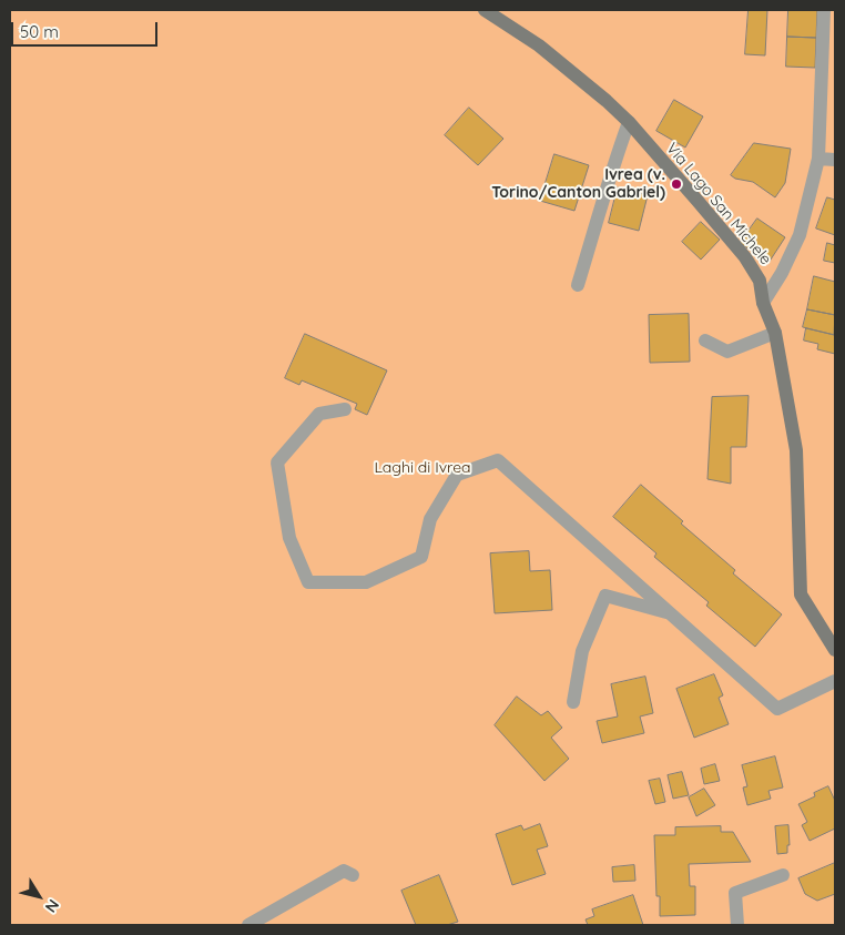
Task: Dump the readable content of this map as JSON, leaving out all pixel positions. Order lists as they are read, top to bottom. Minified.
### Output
{"streets":{"main road":["Via Lago San Michele"]},"parks":["Laghi di Ivrea"],"places":["Ivrea (v. Torino/Canton Gabriel)"],"scale_bar":"50 m","north":"bottom right"}
